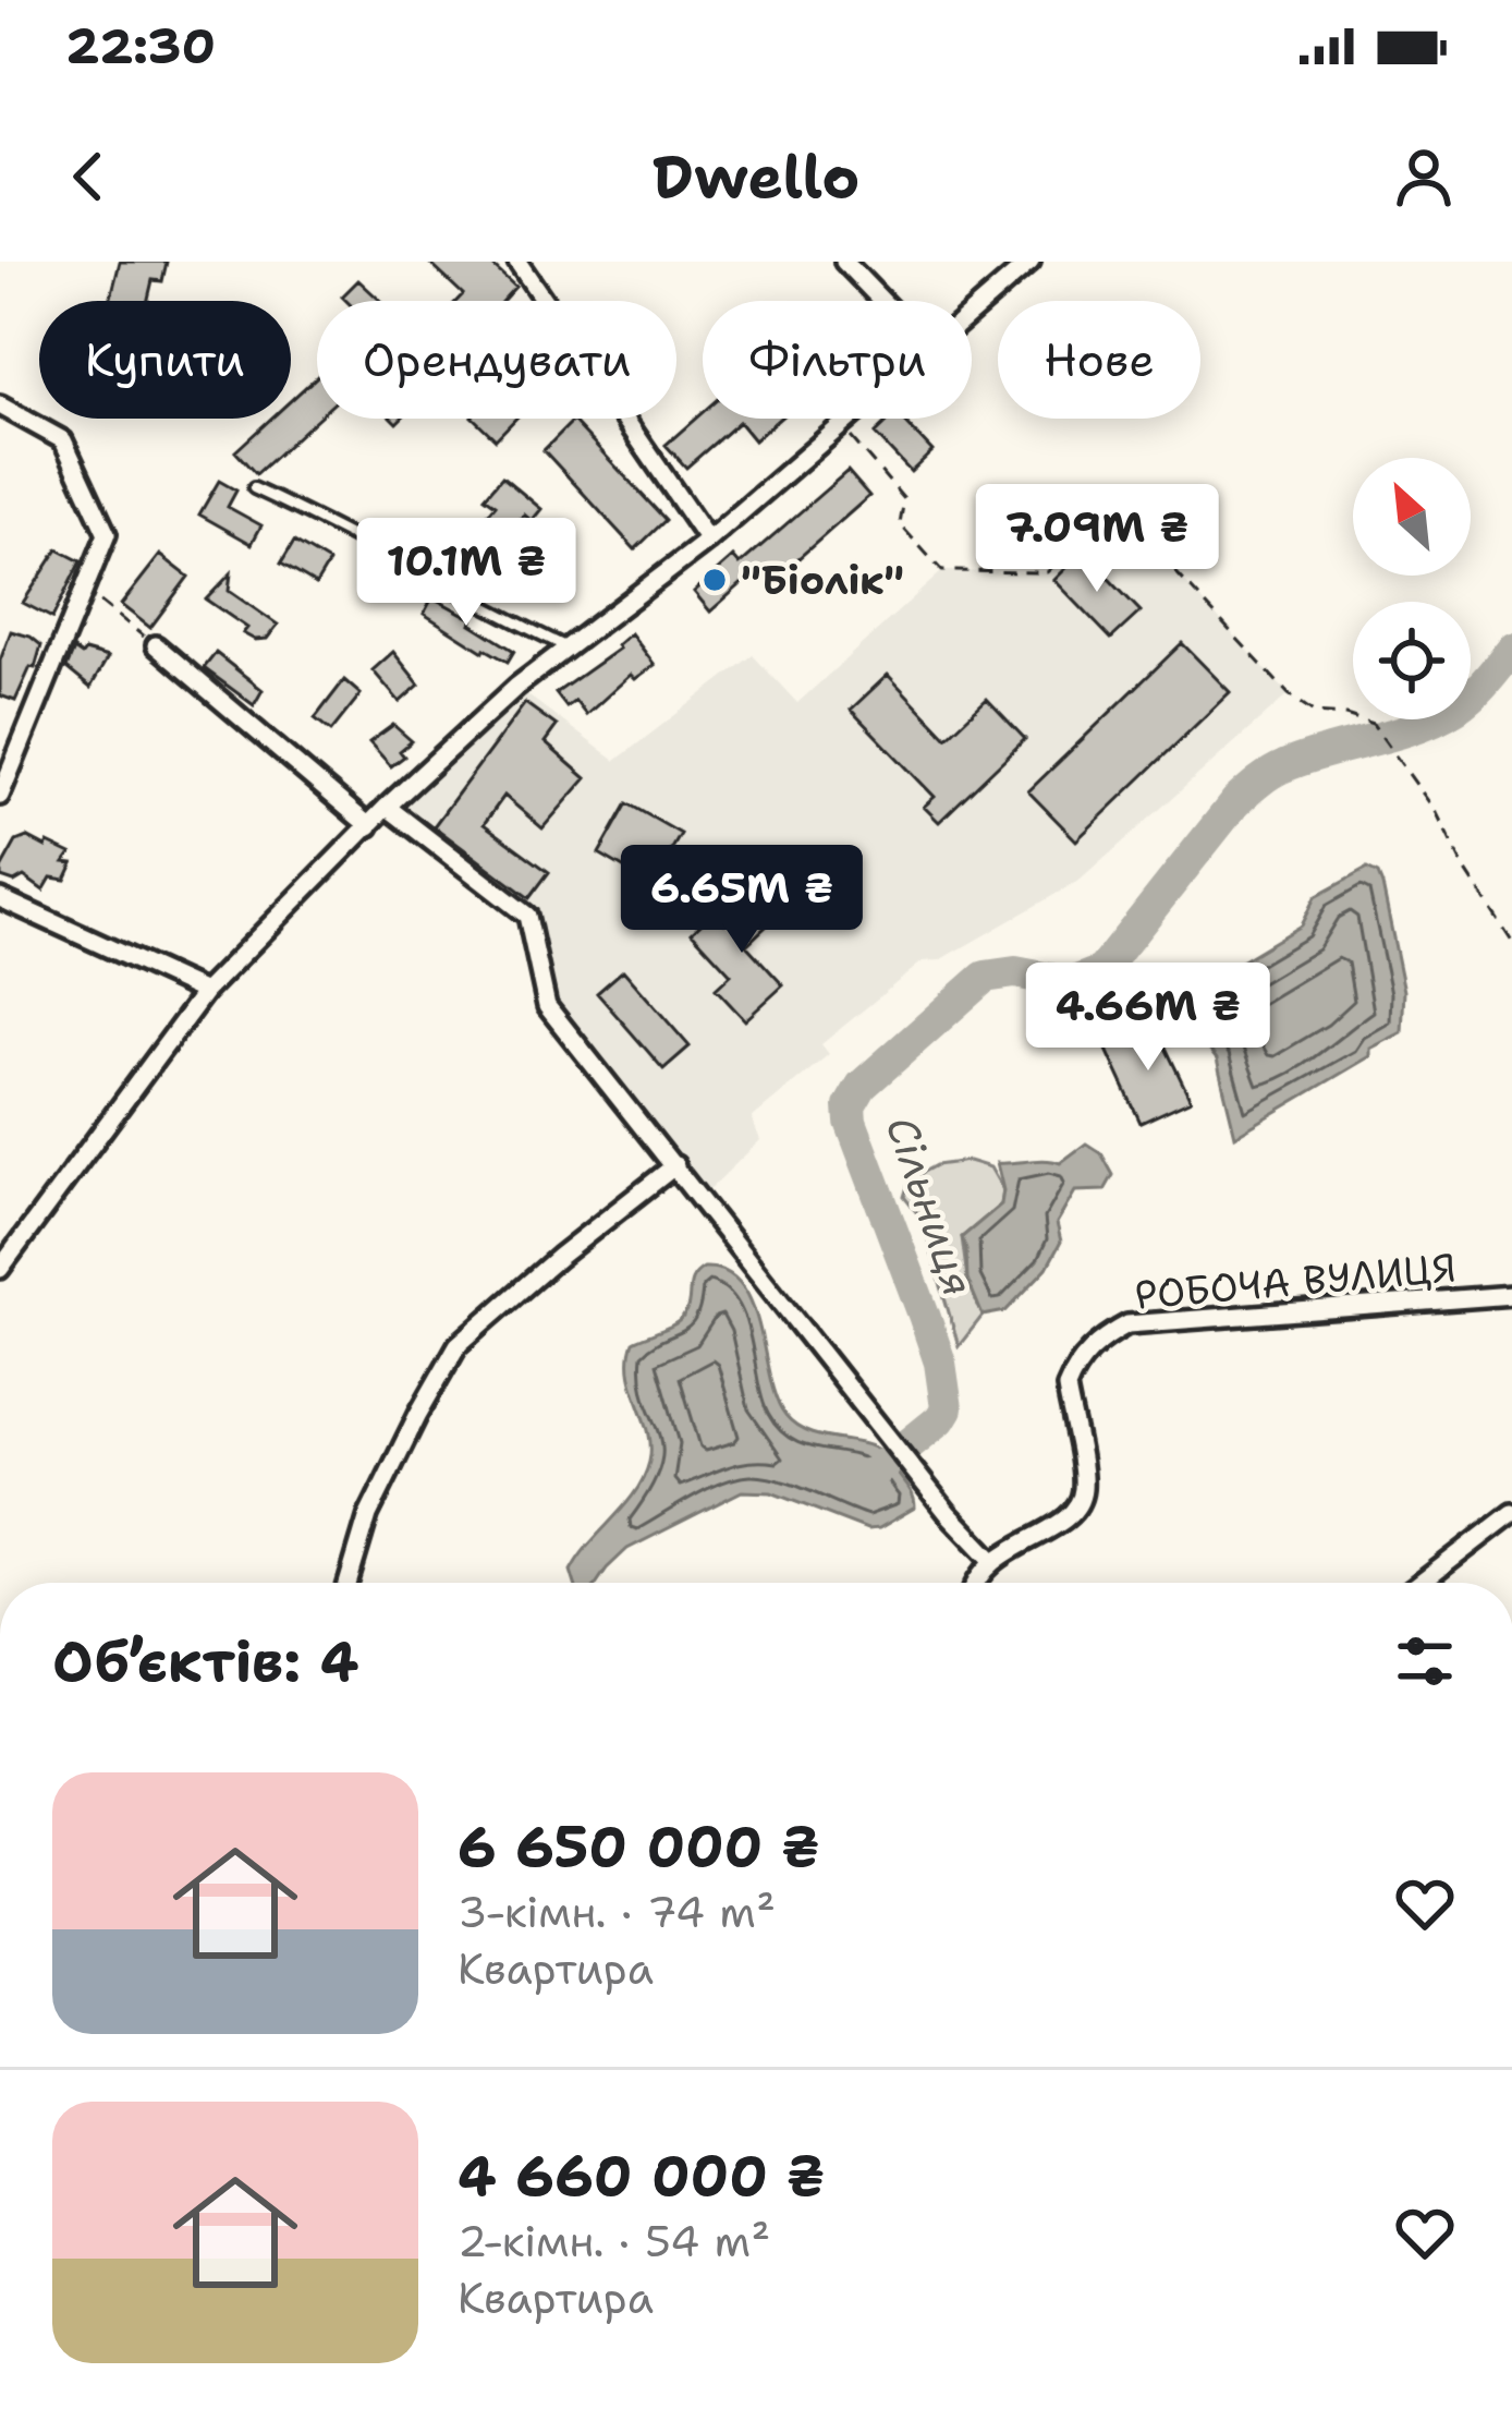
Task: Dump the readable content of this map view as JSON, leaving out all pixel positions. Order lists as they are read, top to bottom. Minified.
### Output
{"streets":{"street":["РОБОЧА ВУЛИЦЯ"]},"water":["Сільниця"],"places":["\"Біолік\""],"north":"top left","page":{"status":"22:30","header":"Dwello","chip":["Купити","Орендувати","Фільтри","Нове"],"price":["7.09M ₴","10.1M ₴","6.65M ₴","4.66M ₴"],"heading":"Об’єктів: 4","list":[{"name":"6 650 000 ₴","note":"3-кімн. · 74 m² · Квартира"},{"name":"4 660 000 ₴","note":"2-кімн. · 54 m² · Квартира"}]}}
